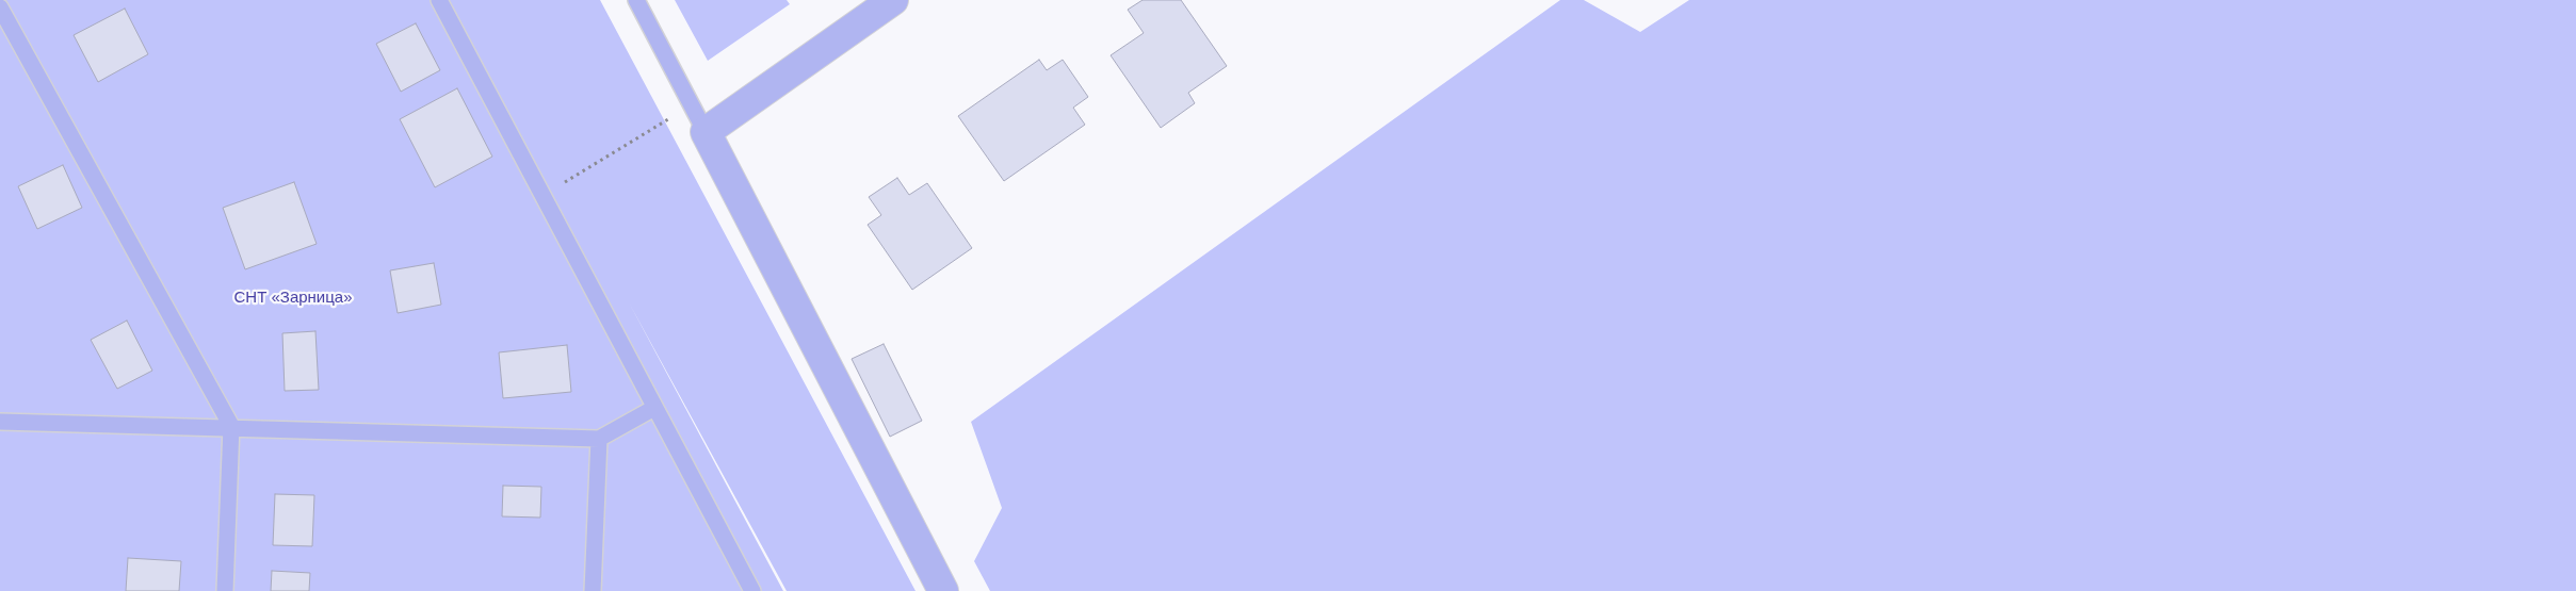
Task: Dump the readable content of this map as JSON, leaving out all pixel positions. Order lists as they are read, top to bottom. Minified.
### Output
{"parks":["СНТ «Зарница»"]}
